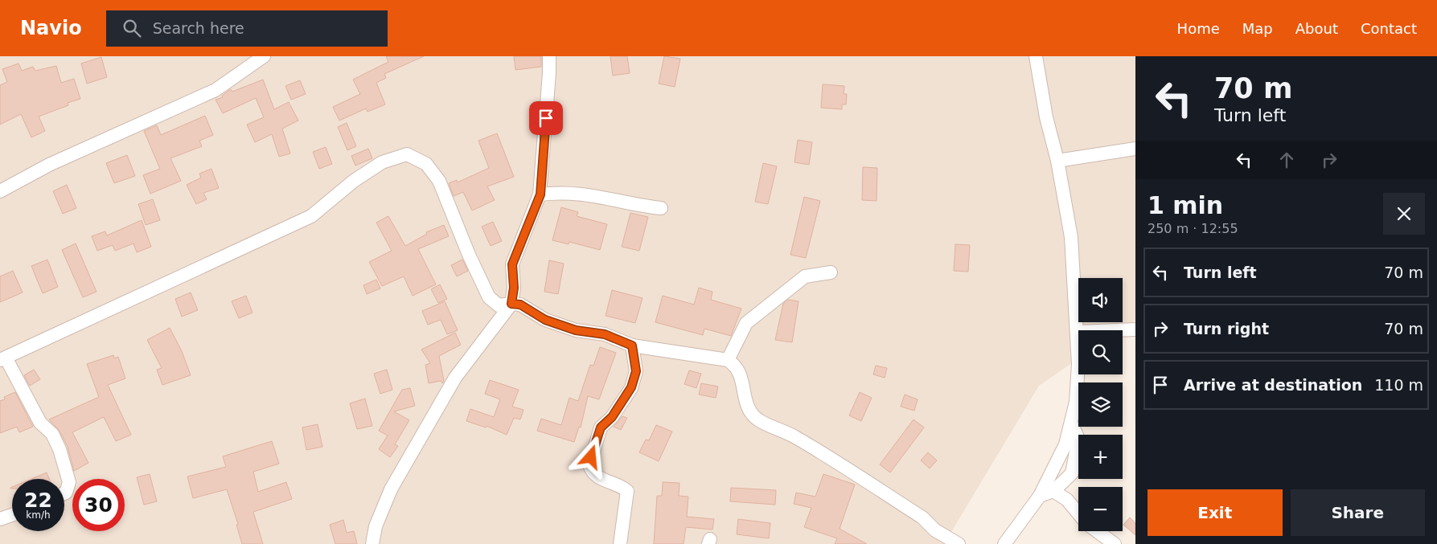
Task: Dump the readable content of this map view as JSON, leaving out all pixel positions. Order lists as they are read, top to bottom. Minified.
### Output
{"page":{"header":"Navio","search":"Search here","nav":["Home","Map","About","Contact"],"turn":["70 m","Turn left"],"heading":["1 min","250 m · 12:55"],"list":[{"name":"Turn left","value":"70 m"},{"name":"Turn right","value":"70 m"},{"name":"Arrive at destination","value":"110 m"}],"map_buttons":["+","−"],"speed":"22 km/h","limit":"30","buttons":["Exit","Share"]}}
